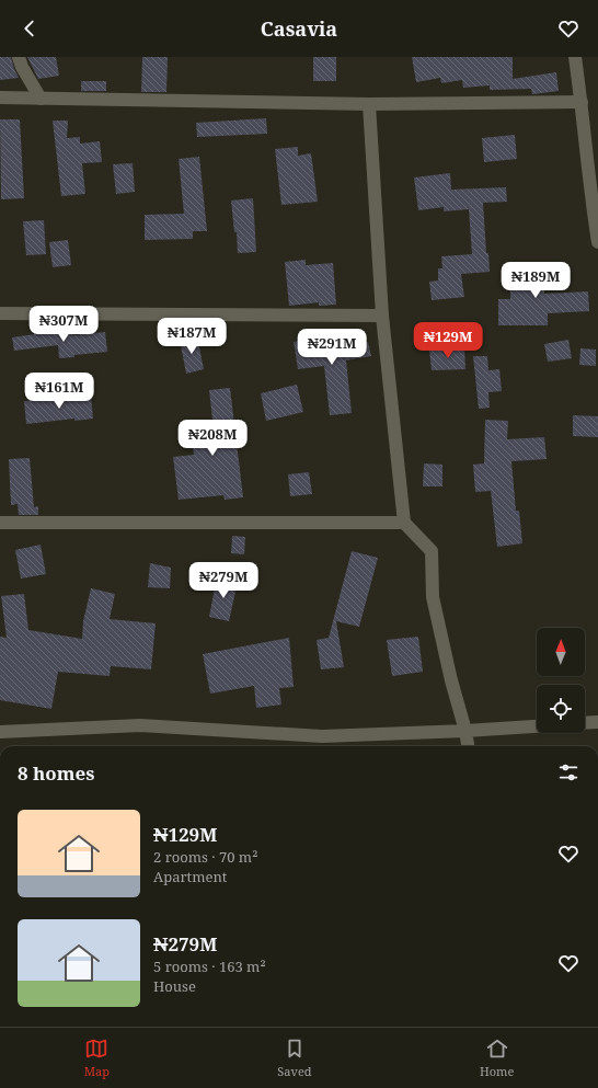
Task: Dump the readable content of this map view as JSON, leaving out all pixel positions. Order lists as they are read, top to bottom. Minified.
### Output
{"north":"top","page":{"header":"Casavia","price":["₦189M","₦307M","₦187M","₦129M","₦291M","₦161M","₦208M","₦279M"],"heading":"8 homes","list":[{"name":"₦129M","note":"2 rooms · 70 m² · Apartment"},{"name":"₦279M","note":"5 rooms · 163 m² · House"}],"tabs":["Map","Saved","Home"]}}
